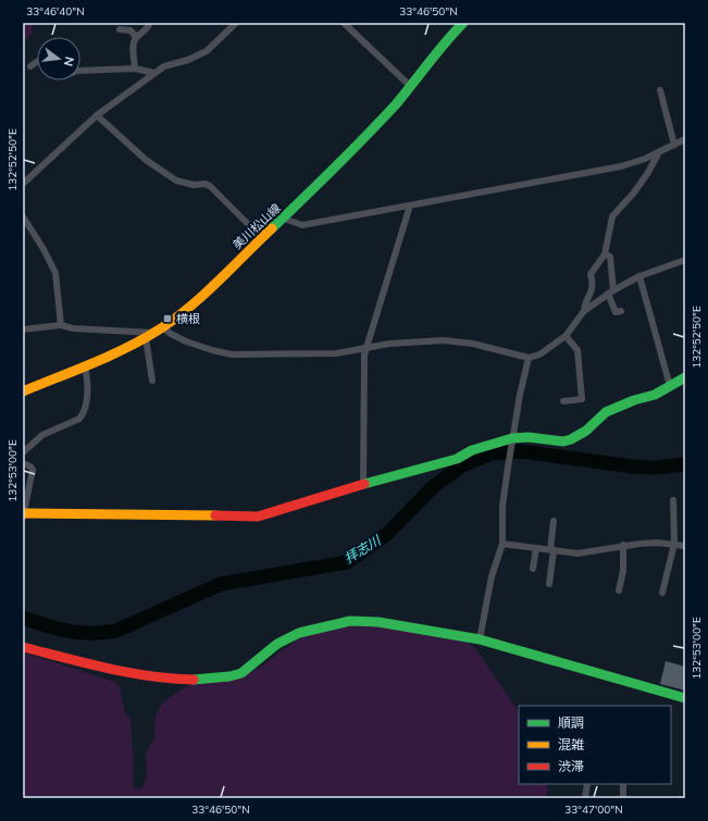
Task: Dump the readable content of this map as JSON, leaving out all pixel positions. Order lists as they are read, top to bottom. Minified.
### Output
{"streets":{"street":["美川松山線"]},"water":["拝志川"],"places":{"transit":["横根"]},"legend":["順調","混雑","渋滞"],"north":"right","coordinates":["33°46'40\"N","33°46'50\"N","132°52'50\"E","132°53'00\"E","33°47'00\"N"]}
